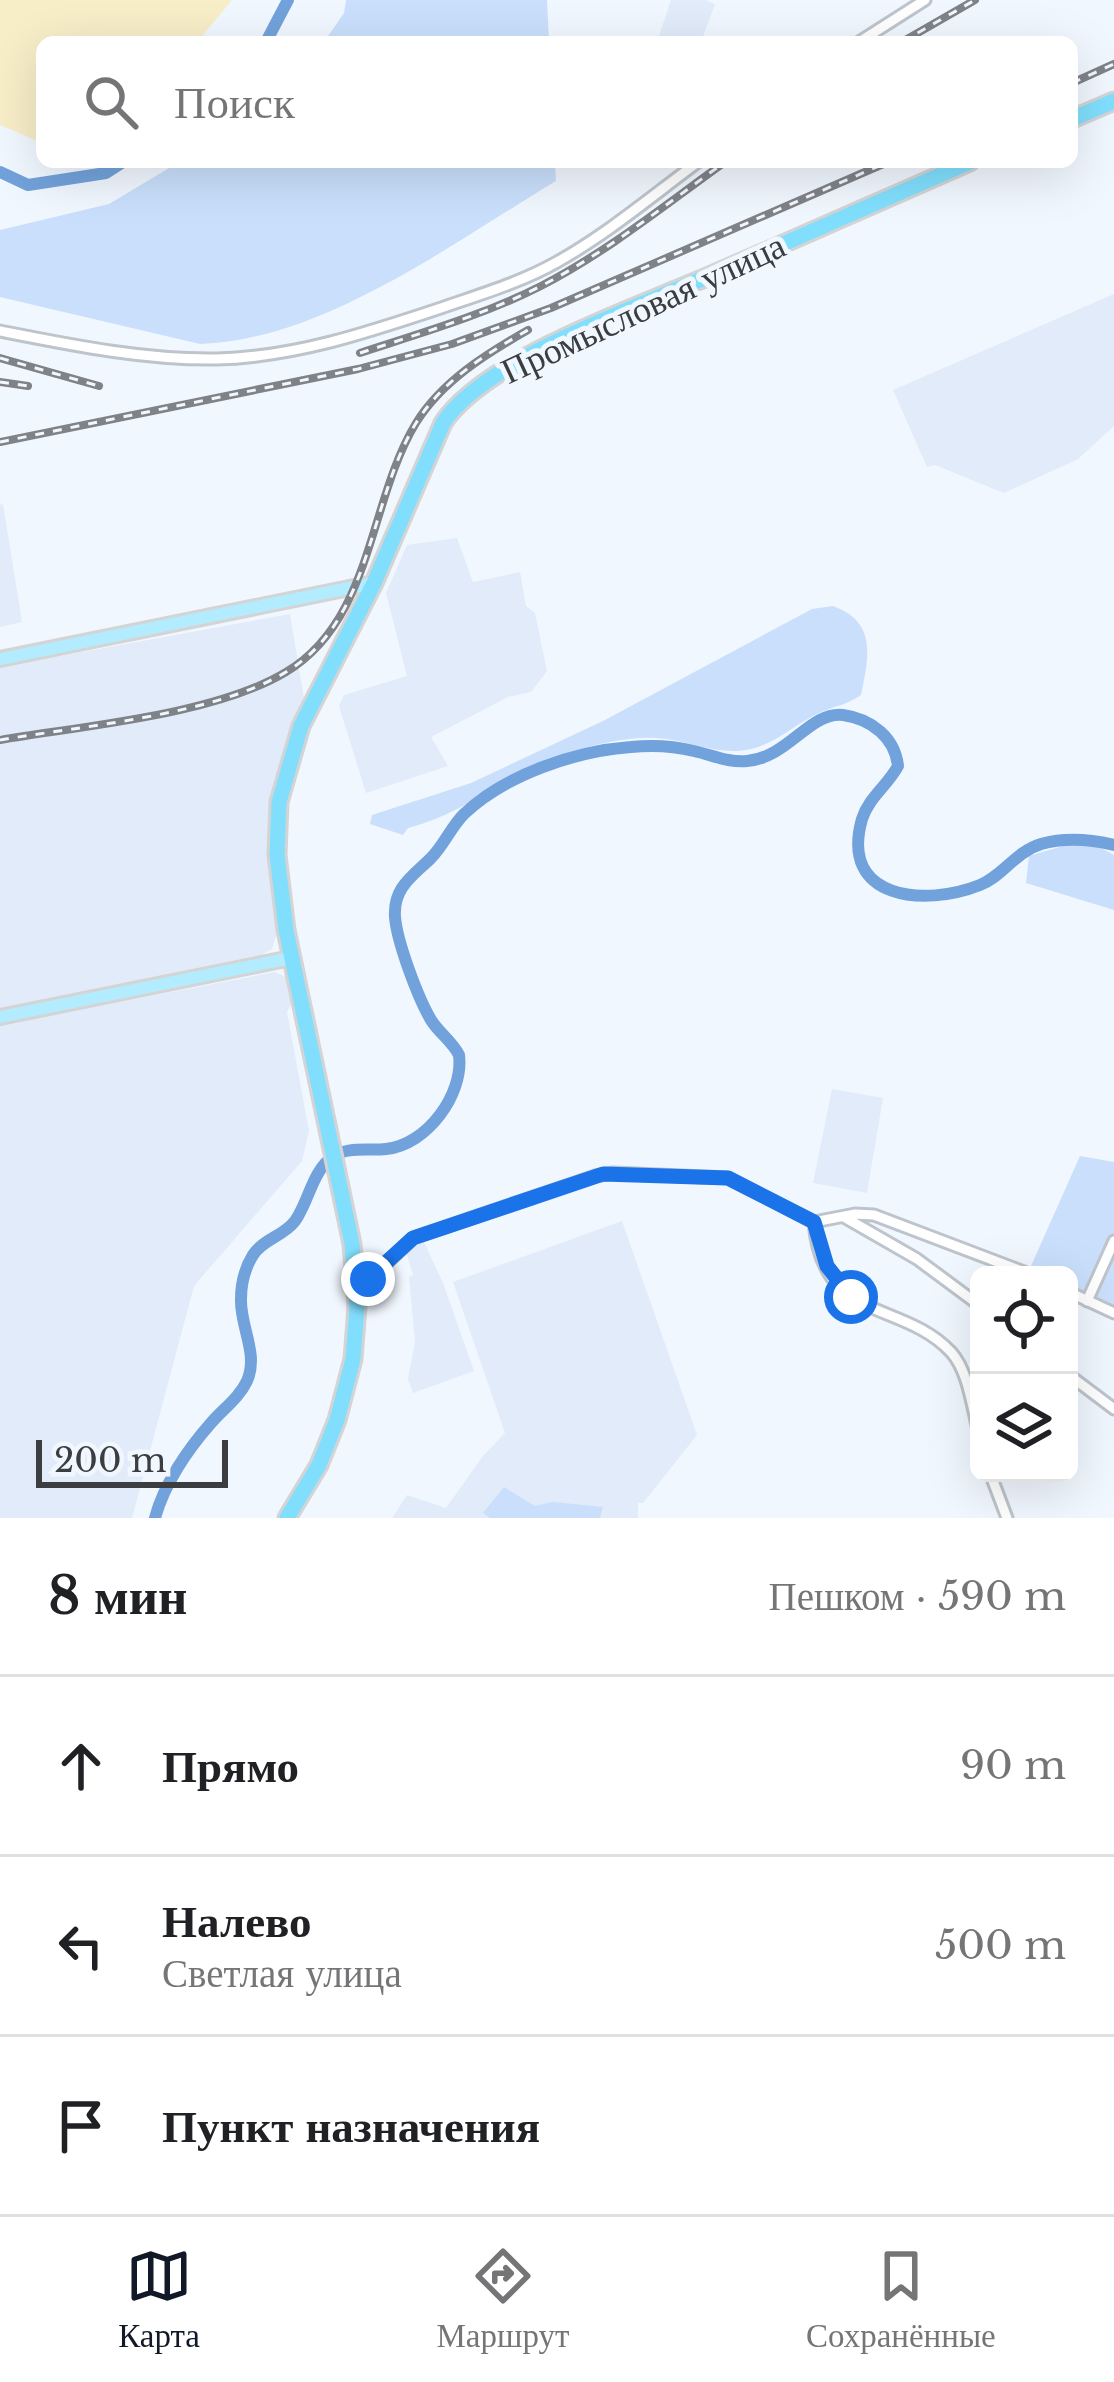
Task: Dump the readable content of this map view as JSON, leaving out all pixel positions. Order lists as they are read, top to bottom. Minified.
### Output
{"streets":{"highway":["Промысловая улица"]},"scale_bar":"200 m","page":{"search":"Поиск","scale":"200 m","heading":["8 мин","Пешком · 590 m"],"list":[["Прямо","90 m"],["Налево","Светлая улица","500 m"],"Пункт назначения"],"nav":["Карта","Маршрут","Сохранённые"]}}
